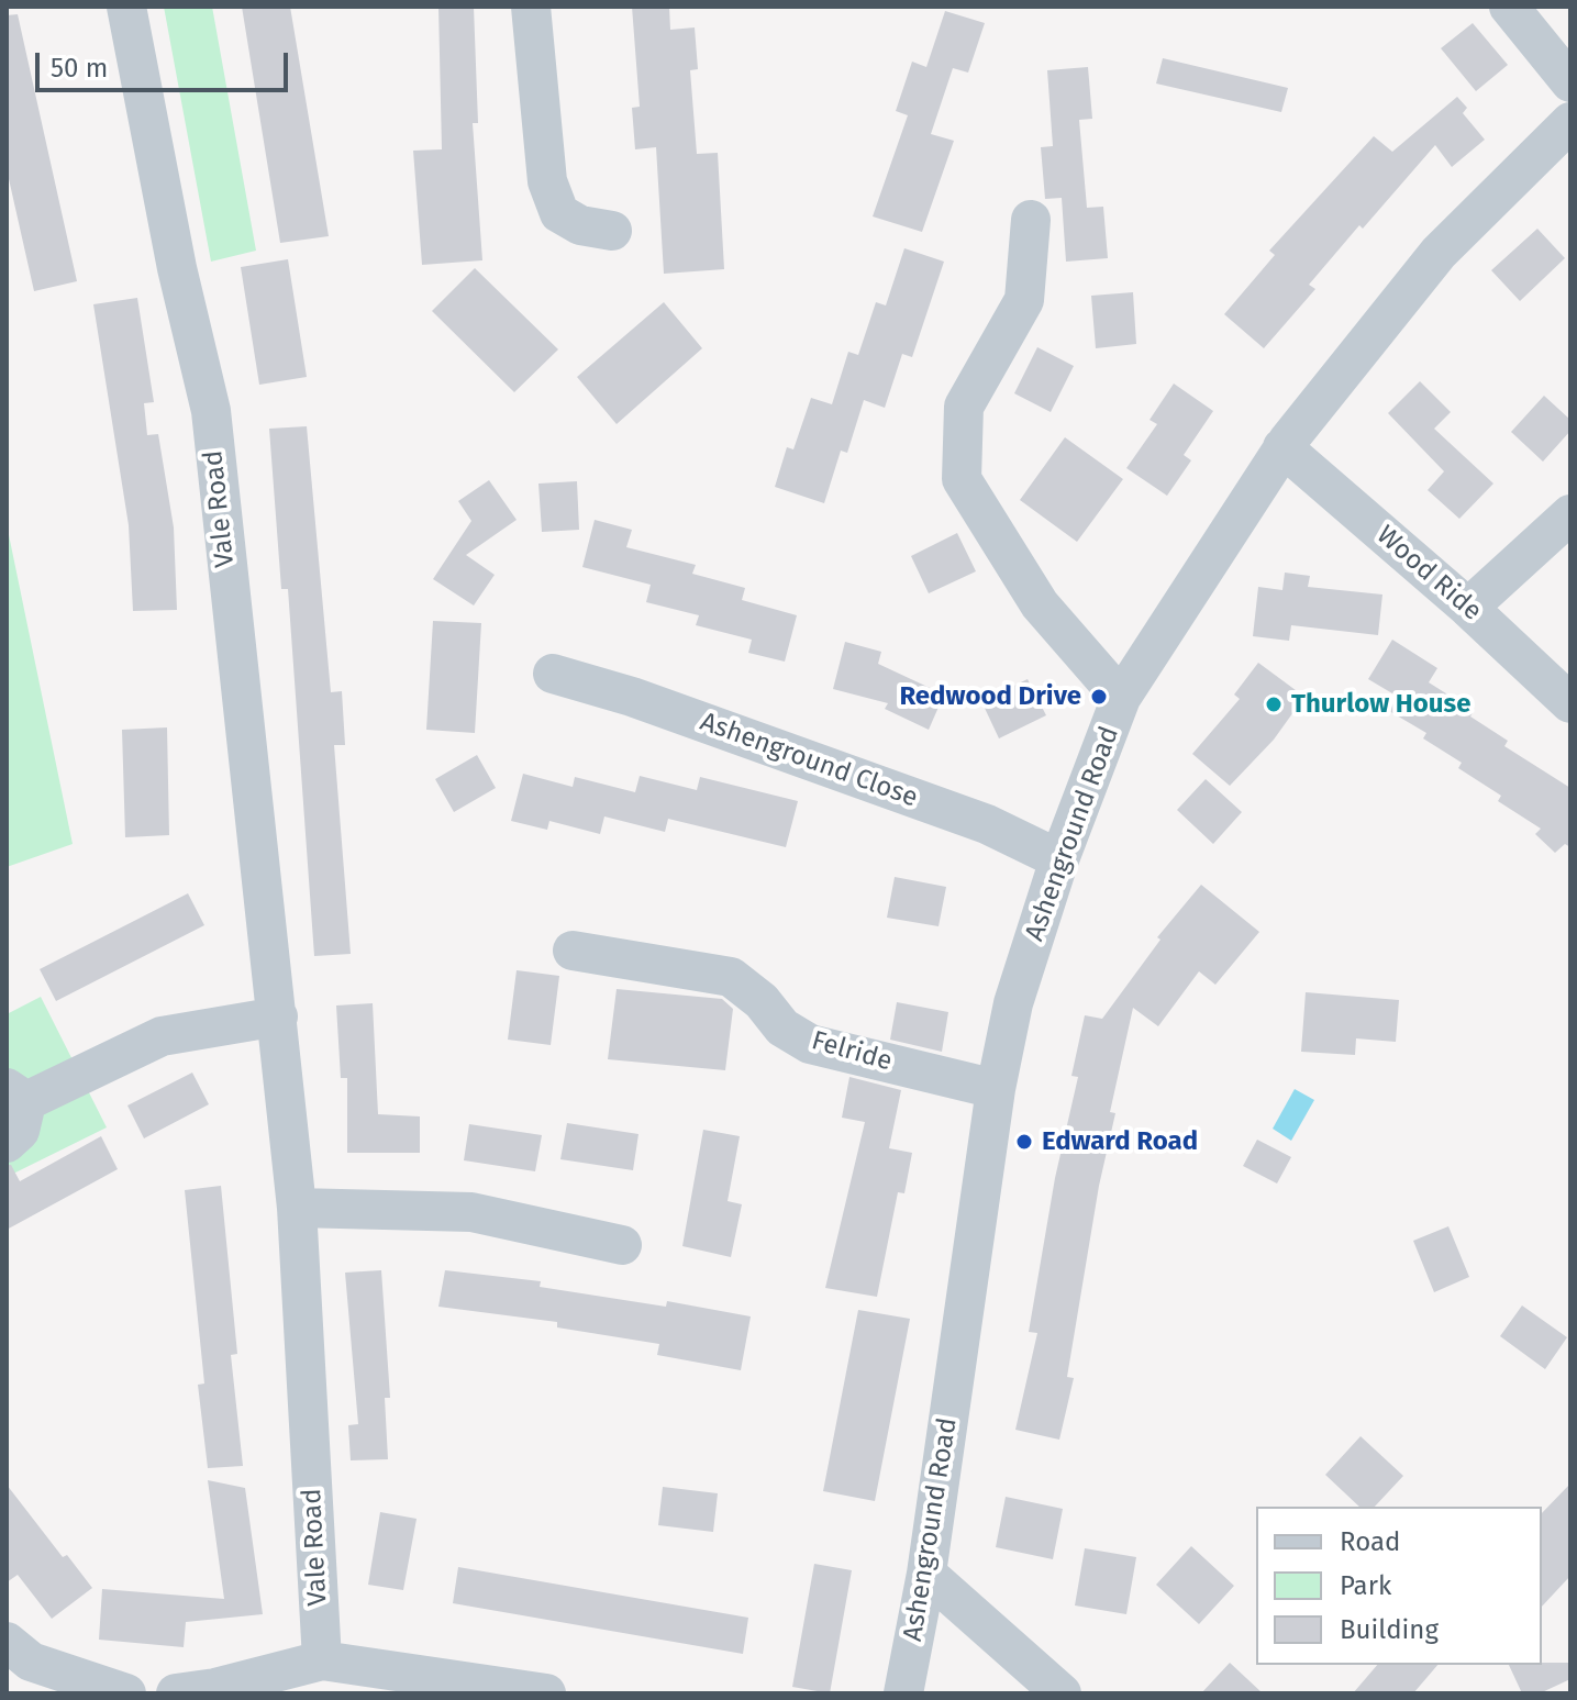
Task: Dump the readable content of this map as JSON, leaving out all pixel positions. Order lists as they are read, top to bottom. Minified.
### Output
{"streets":{"street":["Vale Road","Wood Ride","Ashenground Close","Ashenground Road","Felride"]},"crossings":[["Wood Ride","Ashenground Road"],["Ashenground Close","Ashenground Road"],["Ashenground Road","Felride"]],"places":["Redwood Drive","Thurlow House","Edward Road"],"legend":["Road","Park","Building"],"scale_bar":"50 m"}
